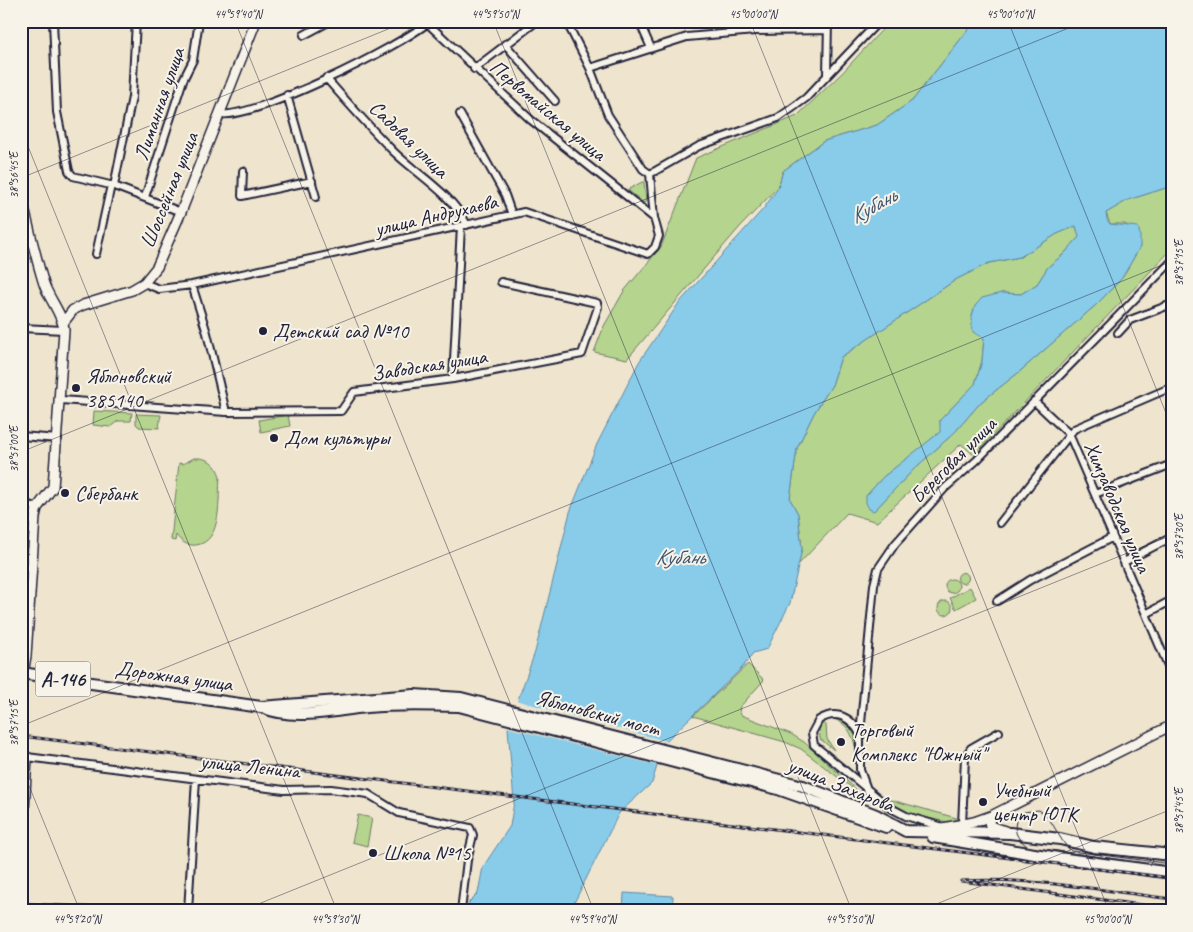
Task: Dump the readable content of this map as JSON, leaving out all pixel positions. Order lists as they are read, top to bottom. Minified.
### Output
{"streets":{"main road":["Шоссейная улица","Дорожная улица","А-146","Яблоновский мост","улица Захарова"],"street":["Лиманная улица","Первомайская улица","Садовая улица","улица Андрухаева","Заводская улица","Береговая улица","Химзаводская улица","улица Ленина"]},"crossings":[["Первомайская улица","улица Андрухаева"],["Садовая улица","улица Андрухаева"],["Шоссейная улица","улица Андрухаева"],["Береговая улица","Химзаводская улица"],["Дорожная улица","Яблоновский мост"],["Яблоновский мост","улица Захарова"]],"water":["Кубань"],"places":["Детский сад №10","Яблоновский 385140","Дом культуры","Сбербанк","Торговый Комплекс \"Южный\"","Учебный центр ЮТК","Школа №15"],"coordinates":["44°59'40\"N","44°59'50\"N","45°00'00\"N","45°00'10\"N","38°56'45\"E","38°57'15\"E","38°57'00\"E","38°57'30\"E","38°57'45\"E","44°59'20\"N","44°59'30\"N"]}
